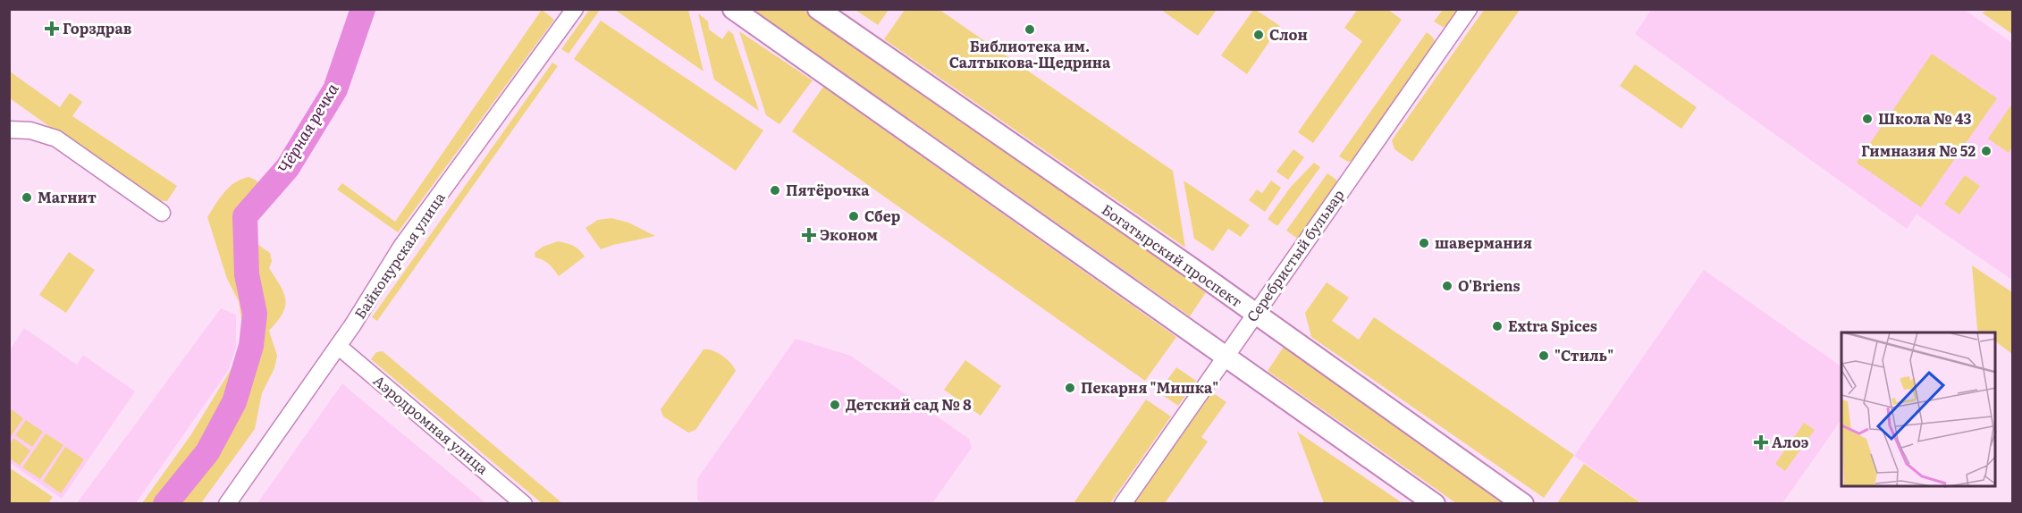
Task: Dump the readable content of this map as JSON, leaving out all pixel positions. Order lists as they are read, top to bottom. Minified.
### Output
{"streets":{"main road":["Богатырский проспект"],"street":["Байконурская улица","Серебристый бульвар","Аэродромная улица"]},"crossings":[["Байконурская улица","Аэродромная улица"],["Богатырский проспект","Серебристый бульвар"]],"water":["Чёрная речка"],"places":{"health":["Горздрав","Эконом","Алоэ"],"other":["Библиотека им. Салтыкова-Щедрина","Слон","Школа № 43","Гимназия № 52","Пятёрочка","Магнит","Сбер","шавермания","O'Briens","Extra Spices","\"Стиль\"","Пекарня \"Мишка\"","Детский сад № 8"]}}
